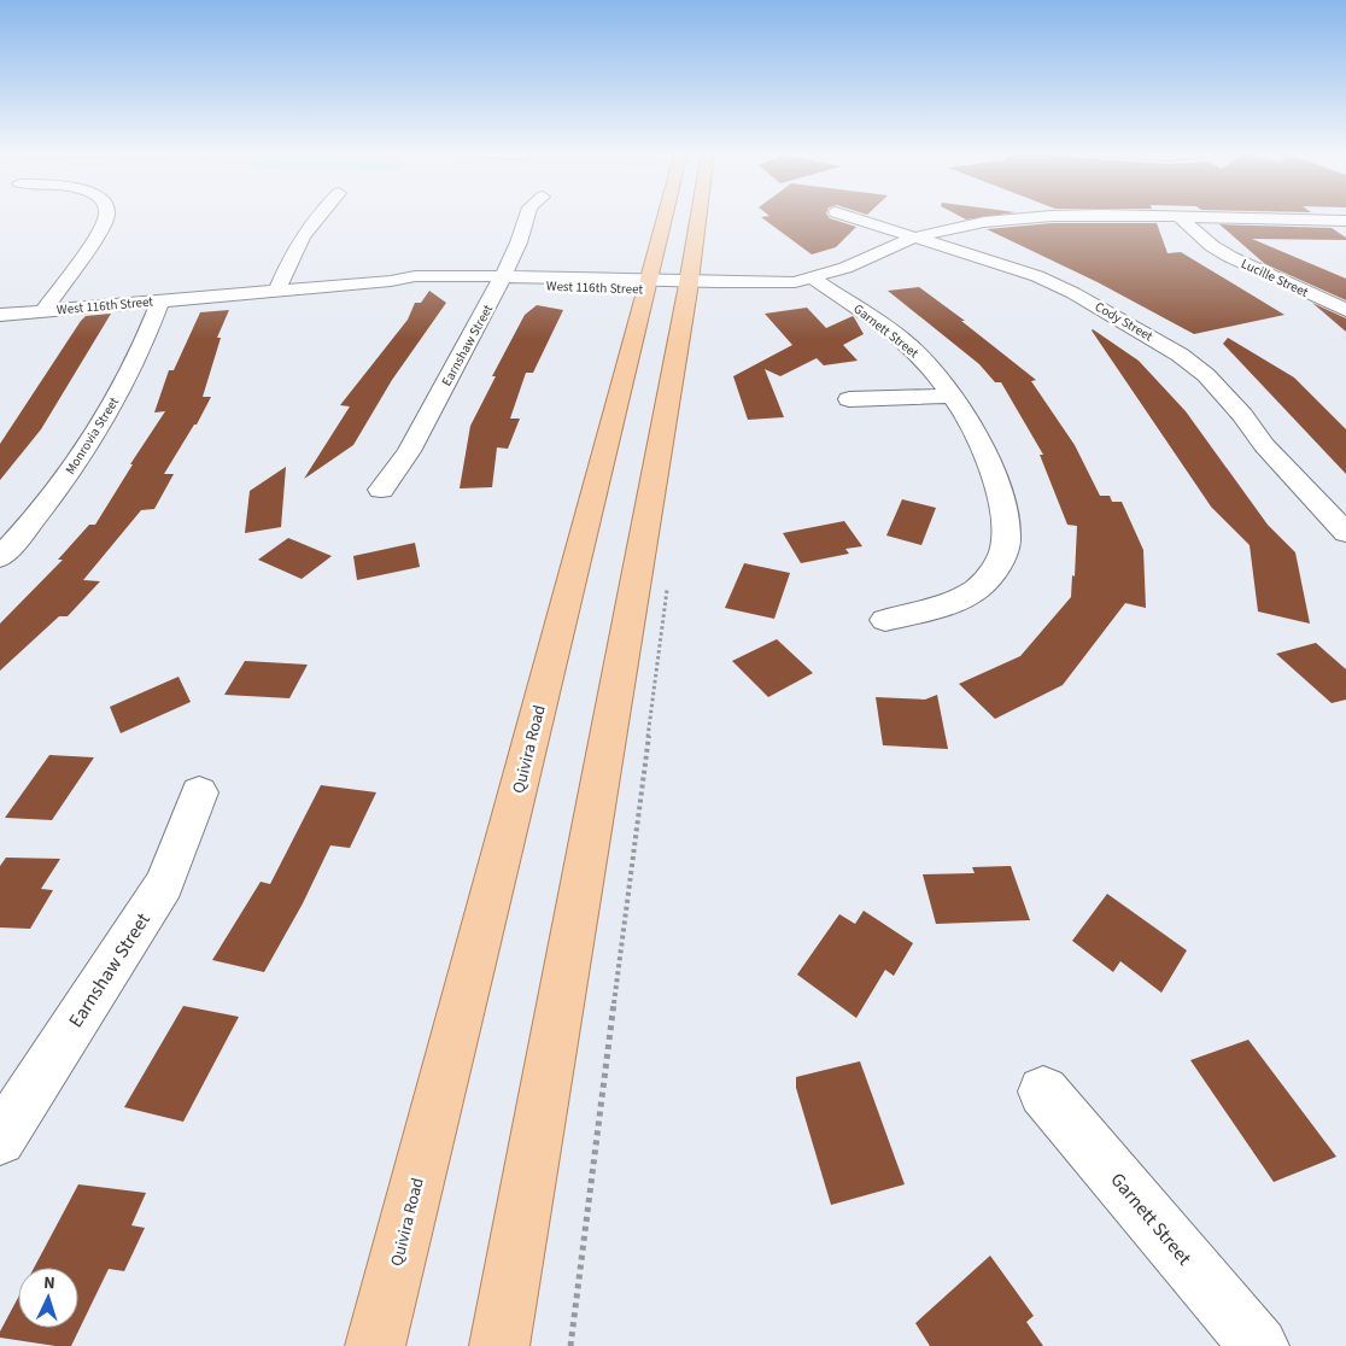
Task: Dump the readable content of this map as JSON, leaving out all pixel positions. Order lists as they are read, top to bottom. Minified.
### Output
{"streets":{"main road":["Quivira Road"],"street":["Lucille Street","West 116th Street","Cody Street","Garnett Street","Earnshaw Street","Monrovia Street"]},"crossings":[["Lucille Street","West 116th Street"],["West 116th Street","Cody Street"],["West 116th Street","Garnett Street"],["West 116th Street","Earnshaw Street"],["West 116th Street","Monrovia Street"],["West 116th Street","Quivira Road"]],"north":"top"}
